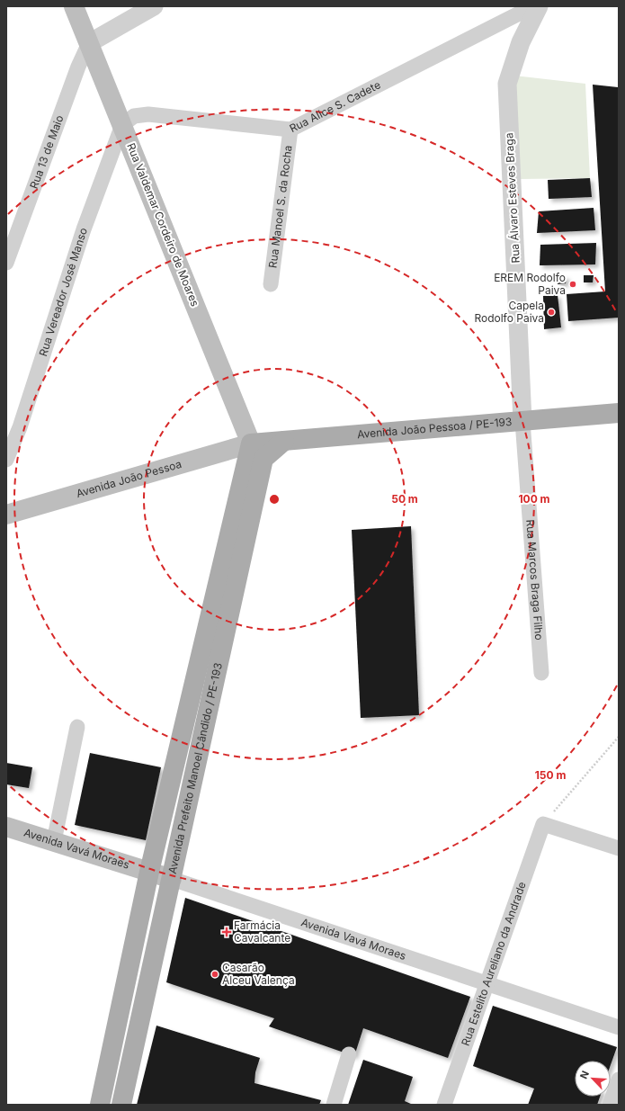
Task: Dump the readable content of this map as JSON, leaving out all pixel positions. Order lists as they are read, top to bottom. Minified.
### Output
{"streets":{"main road":["Rua Valdemar Cordeiro de Moares","Avenida João Pessoa / PE-193","Avenida João Pessoa","Avenida Prefeito Manoel Cândido / PE-193","Avenida Vavá Moraes"],"street":["Rua Alice S. Cadete","Rua 13 de Maio","Rua Álvaro Esteves Braga","Rua Manoel S. da Rocha","Rua Vereador José Manso","Rua Marcos Braga Filho","Rua Estelito Aureliano da Andrade"]},"crossings":[["Rua Alice S. Cadete","Rua Manoel S. da Rocha"],["Rua Alice S. Cadete","Rua Valdemar Cordeiro de Moares"],["Rua Alice S. Cadete","Rua Vereador José Manso"],["Rua 13 de Maio","Rua Valdemar Cordeiro de Moares"],["Rua Álvaro Esteves Braga","Avenida João Pessoa / PE-193"],["Rua Álvaro Esteves Braga","Rua Marcos Braga Filho"],["Rua Valdemar Cordeiro de Moares","Rua Vereador José Manso"],["Rua Valdemar Cordeiro de Moares","Avenida João Pessoa / PE-193"],["Rua Valdemar Cordeiro de Moares","Avenida João Pessoa"],["Rua Valdemar Cordeiro de Moares","Avenida Prefeito Manoel Cândido / PE-193"],["Avenida João Pessoa / PE-193","Avenida João Pessoa"],["Avenida João Pessoa / PE-193","Rua Marcos Braga Filho"],["Avenida João Pessoa / PE-193","Avenida Prefeito Manoel Cândido / PE-193"],["Avenida João Pessoa","Avenida Prefeito Manoel Cândido / PE-193"],["Avenida Prefeito Manoel Cândido / PE-193","Avenida Vavá Moraes"],["Avenida Vavá Moraes","Rua Estelito Aureliano da Andrade"]],"places":{"other":["EREM Rodolfo Paiva","Capela Rodolfo Paiva","Casarão Alceu Valença"],"health":["Farmácia Cavalcante"]},"north":"top left","rings":["50 m","100 m","150 m"]}
